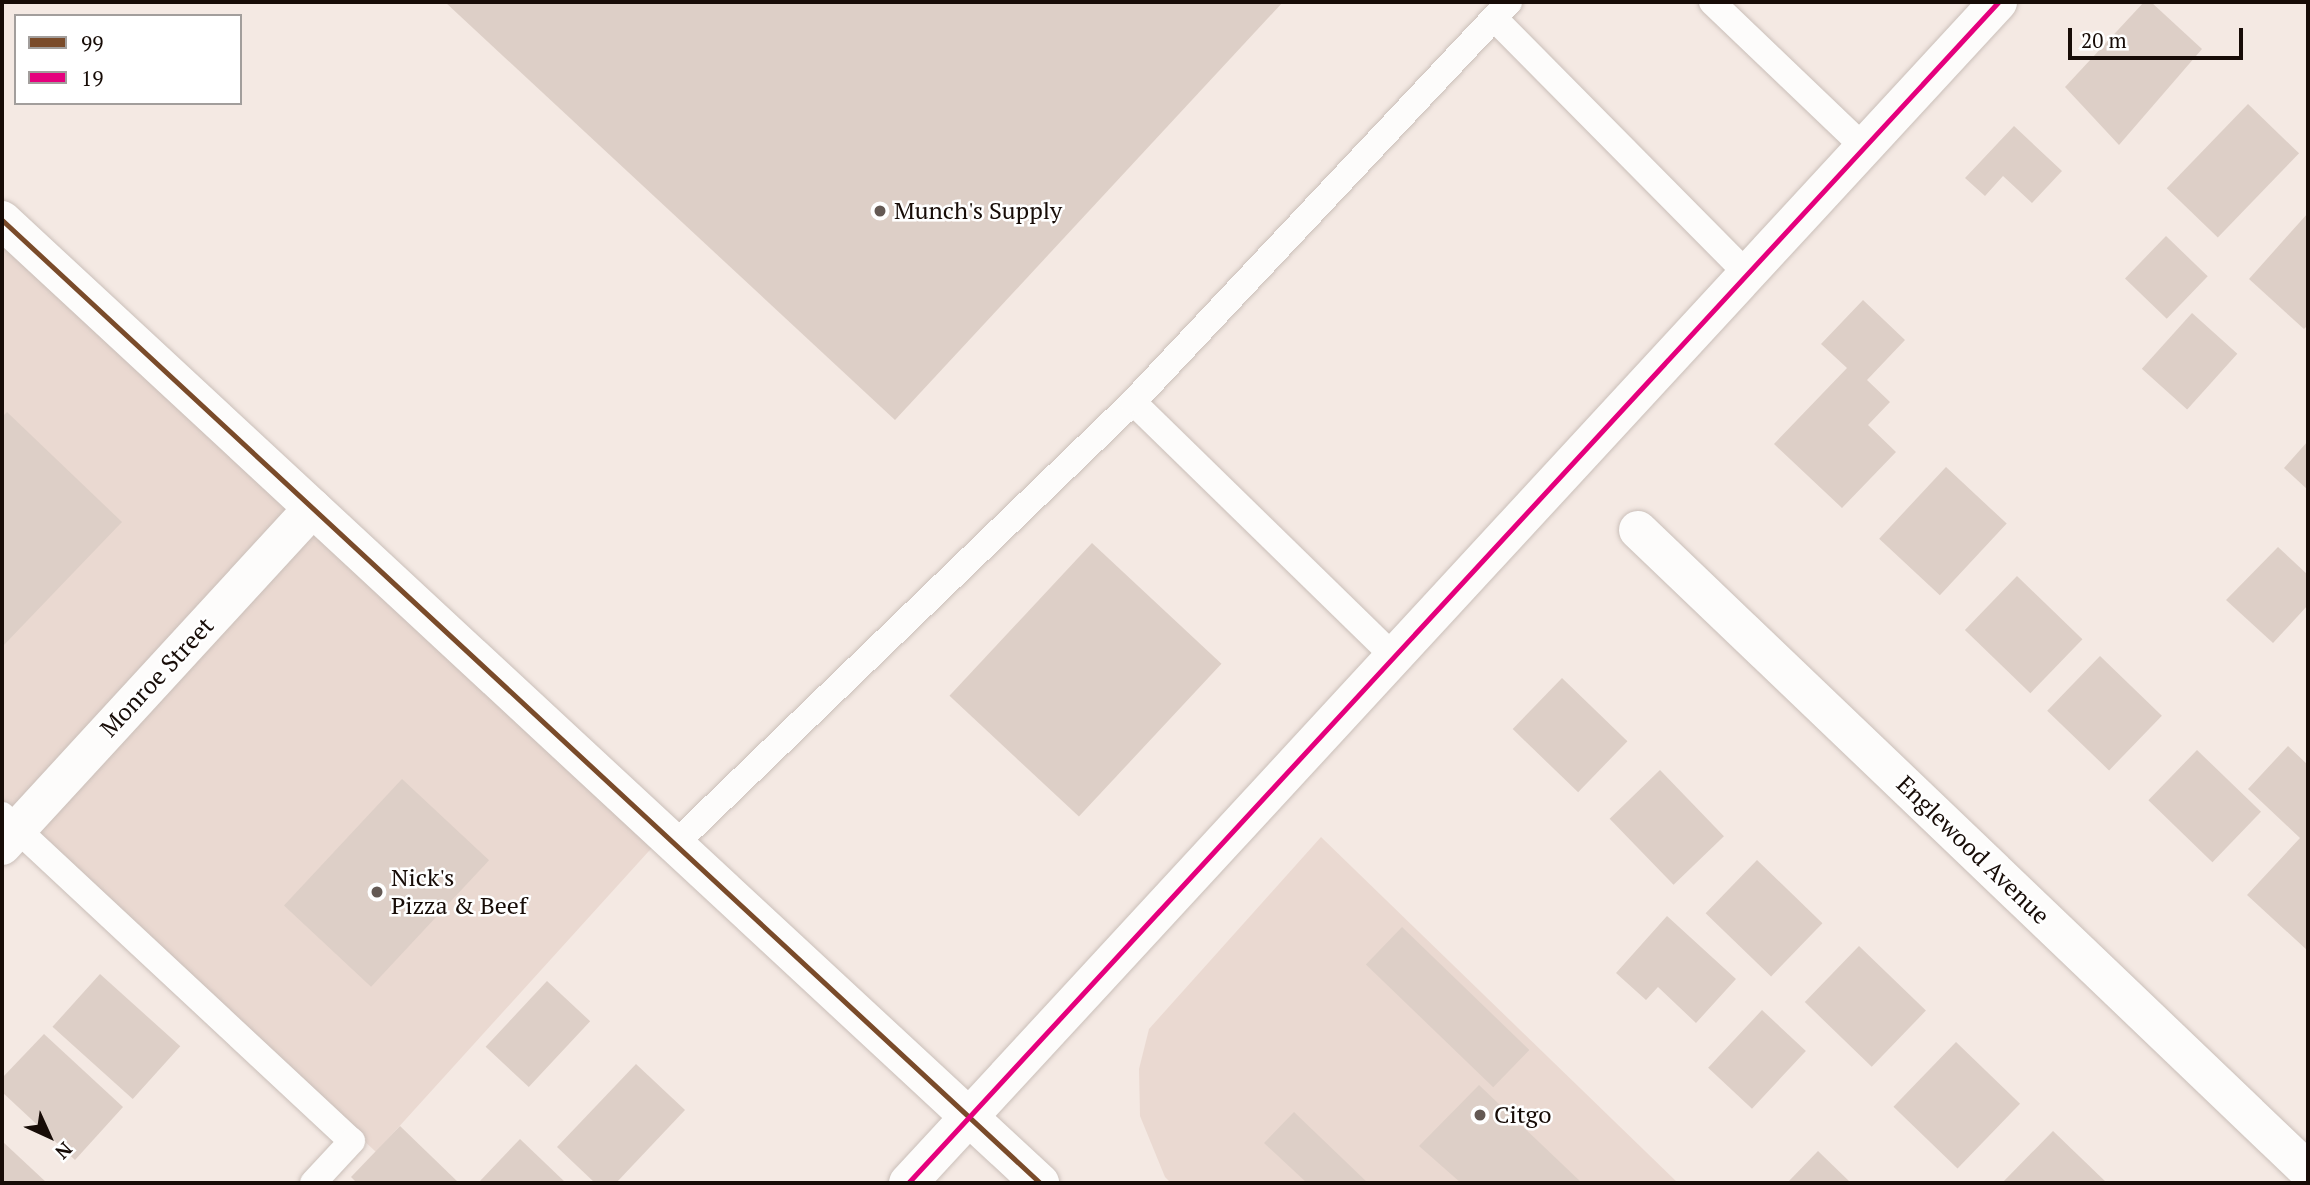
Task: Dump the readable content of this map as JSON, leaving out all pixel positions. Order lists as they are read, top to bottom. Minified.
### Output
{"streets":{"street":["Monroe Street","Englewood Avenue"]},"places":["Munch's Supply","Nick's Pizza & Beef","Citgo"],"lines":["transit line 19","transit line 99"],"legend":["99","19"],"scale_bar":"20 m","north":"bottom right"}
